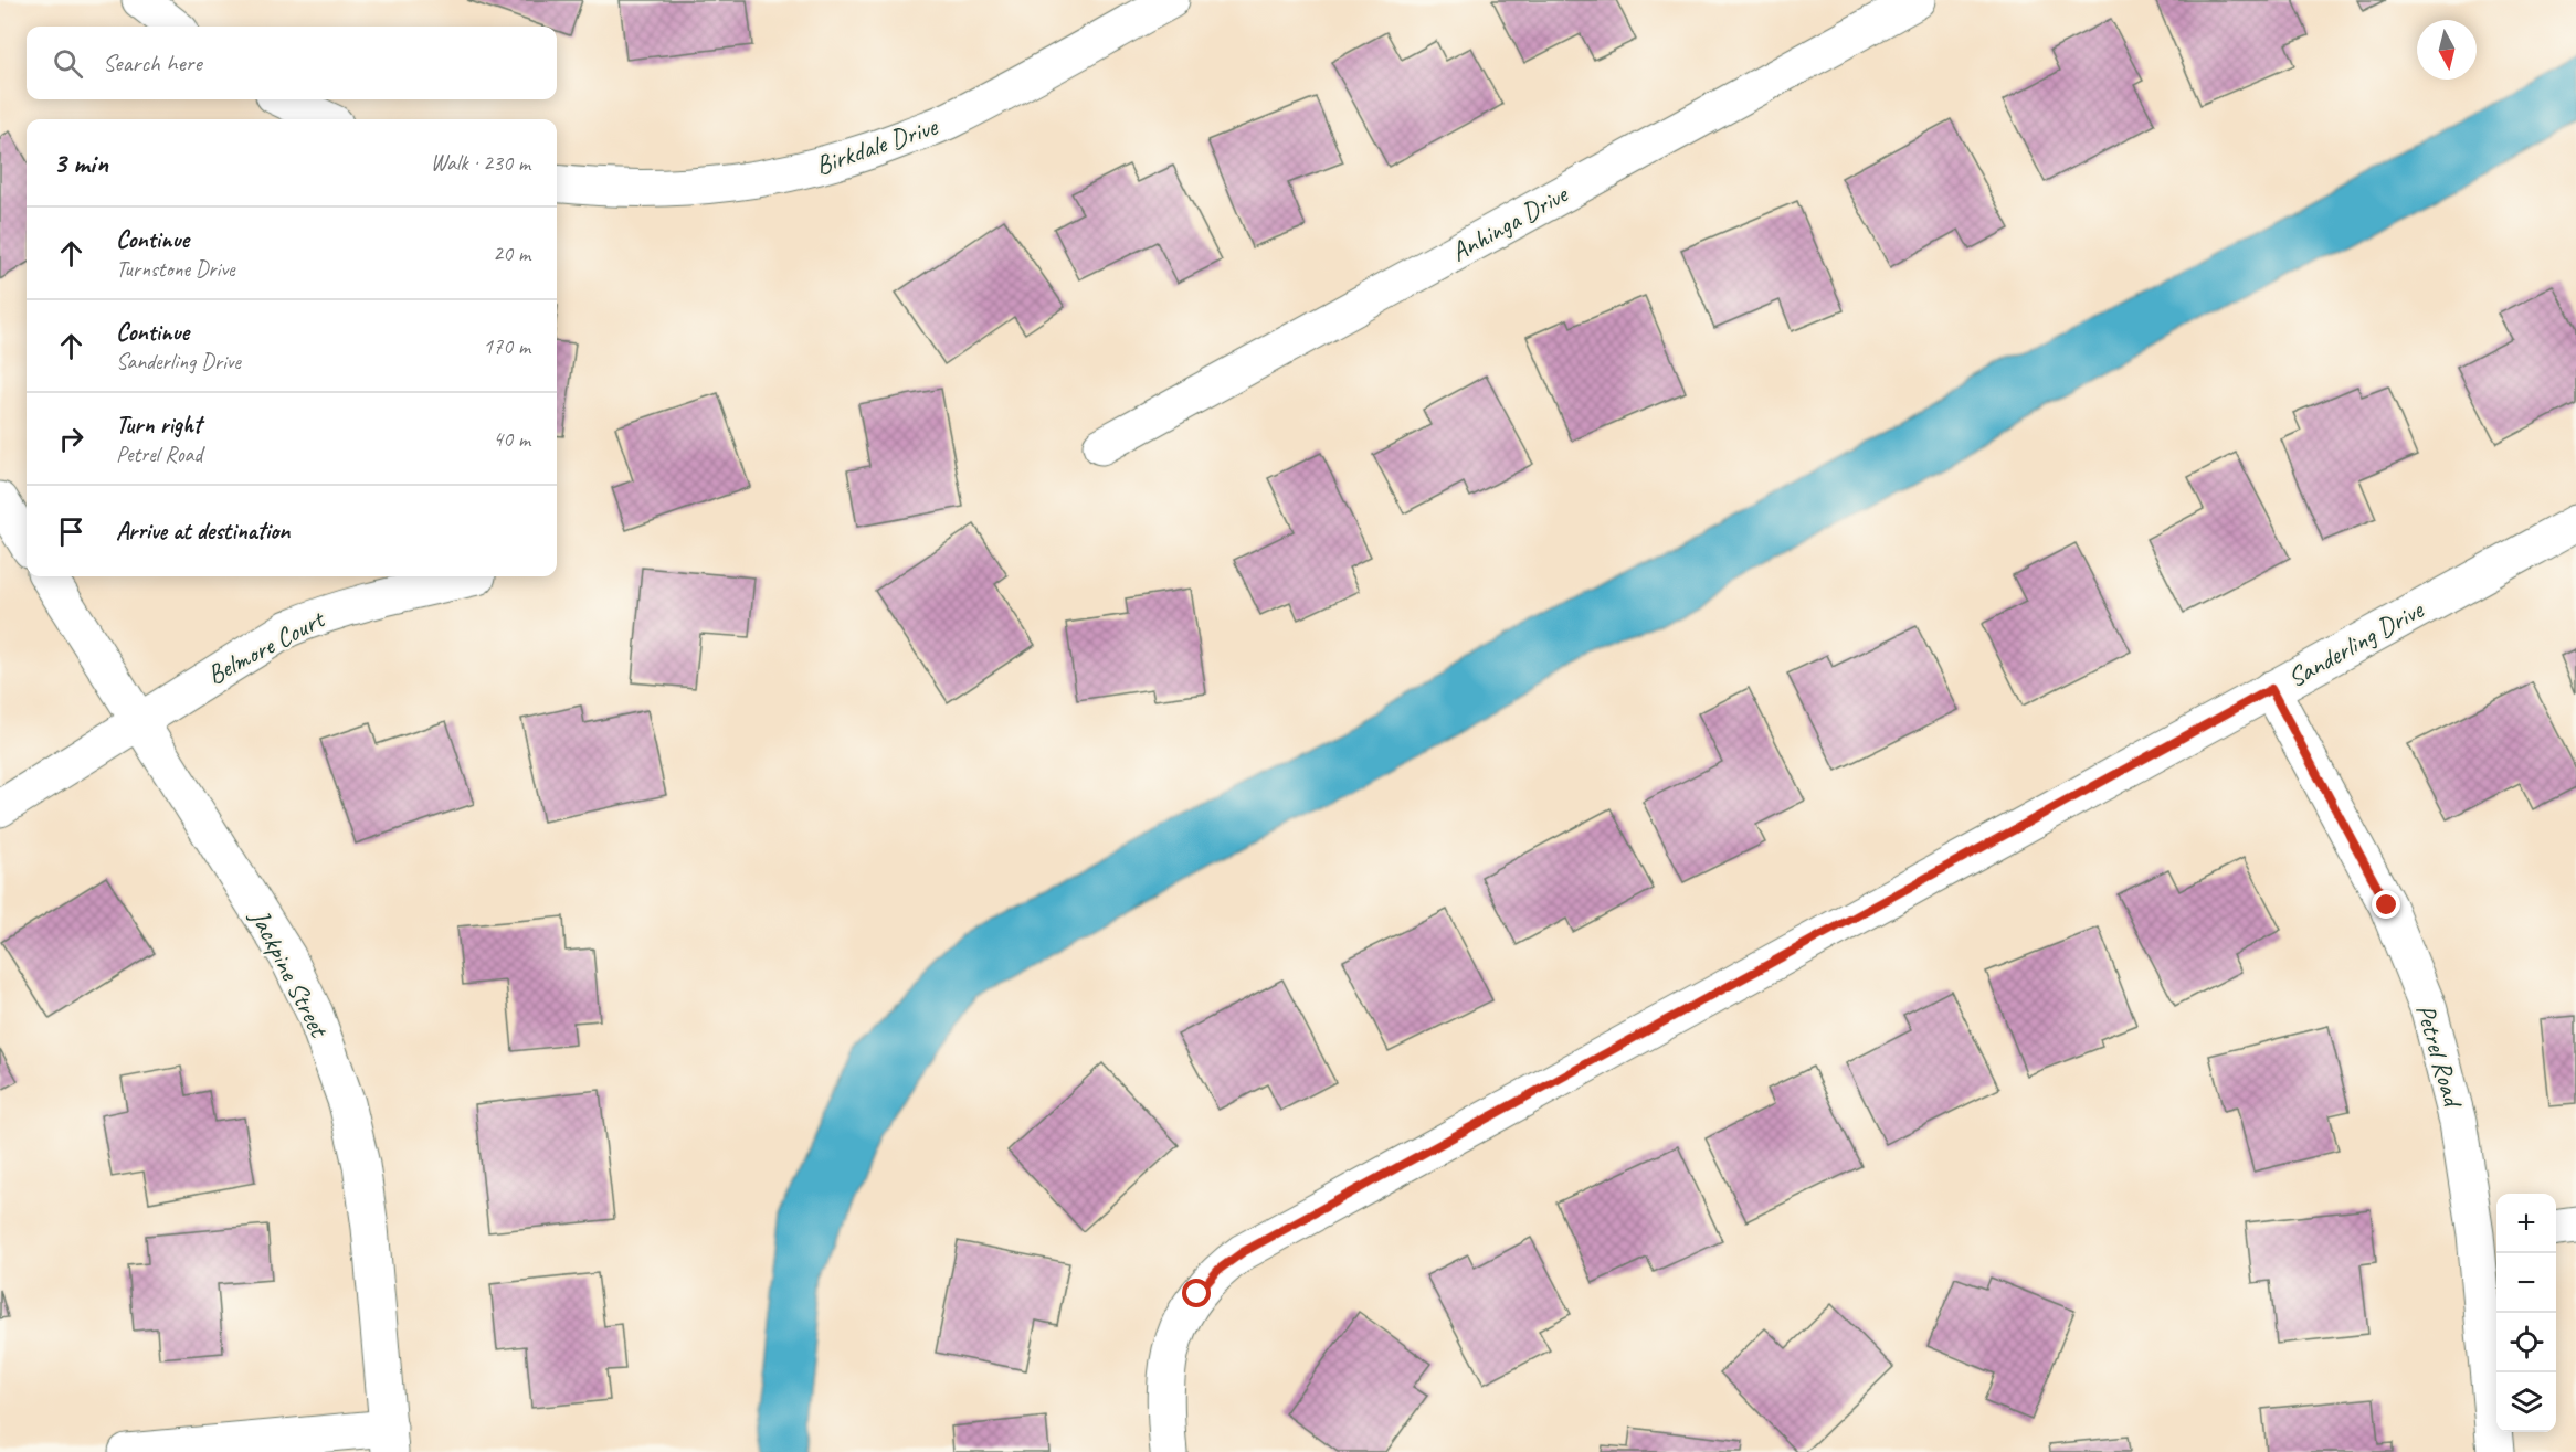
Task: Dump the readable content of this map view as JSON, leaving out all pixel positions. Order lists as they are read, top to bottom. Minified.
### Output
{"streets":{"street":["Birkdale Drive","Anhinga Drive","Sanderling Drive","Belmore Court","Jackpine Street","Petrel Road"]},"crossings":[["Sanderling Drive","Petrel Road"],["Belmore Court","Jackpine Street"]],"north":"bottom","page":{"search":"Search here","heading":["3 min","Walk · 230 m"],"list":[["Continue","Turnstone Drive","20 m"],["Continue","Sanderling Drive","170 m"],["Turn right","Petrel Road","40 m"],"Arrive at destination"],"map_buttons":["+","−"]}}
